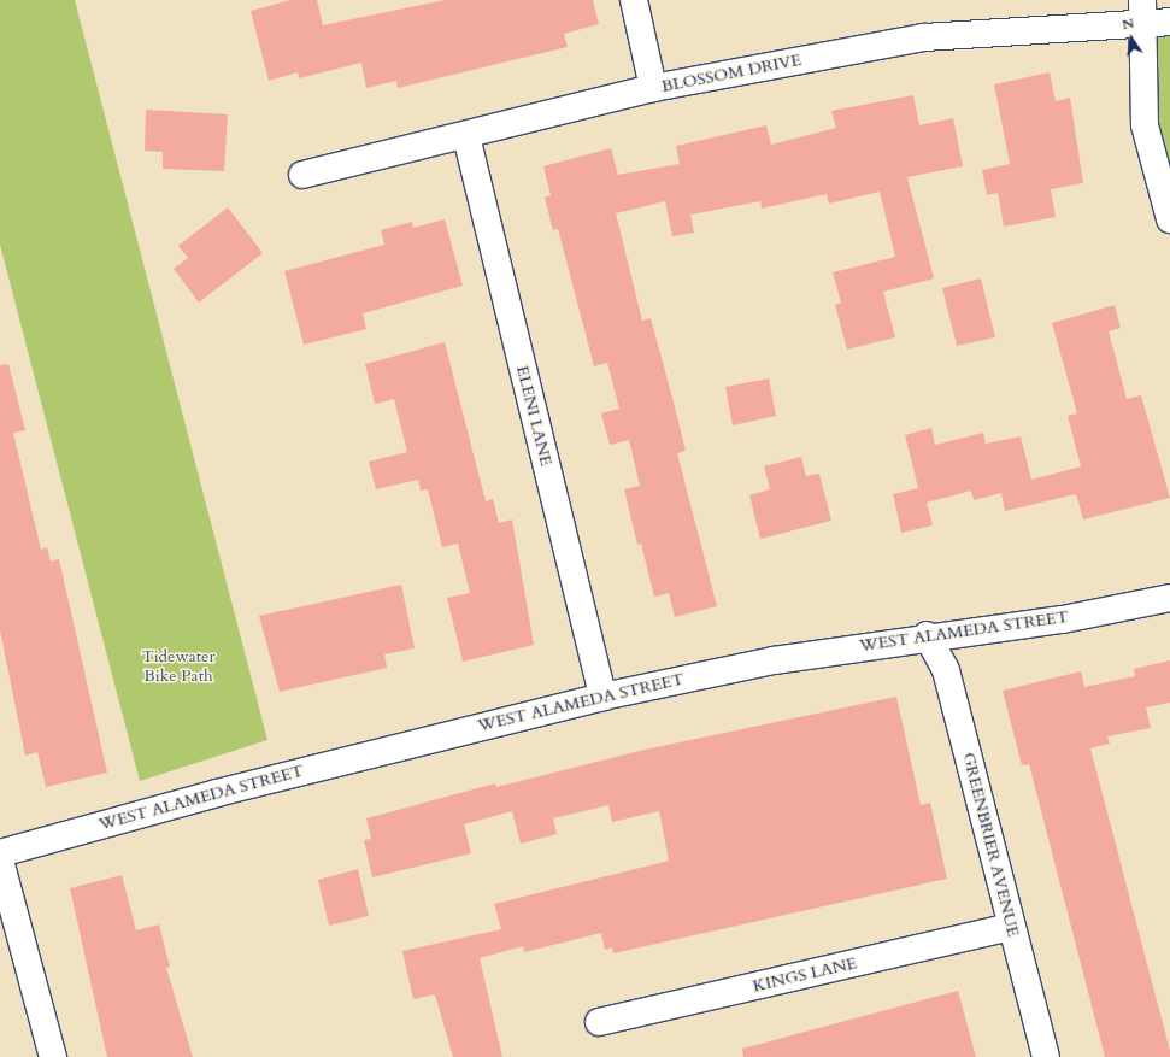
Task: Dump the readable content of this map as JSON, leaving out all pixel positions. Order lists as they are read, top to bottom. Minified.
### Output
{"streets":{"street":["BLOSSOM DRIVE","ELENI LANE","WEST ALAMEDA STREET","GREENBRIER AVENUE","KINGS LANE"]},"crossings":[["BLOSSOM DRIVE","ELENI LANE"],["ELENI LANE","WEST ALAMEDA STREET"],["WEST ALAMEDA STREET","GREENBRIER AVENUE"],["GREENBRIER AVENUE","KINGS LANE"]],"parks":["Tidewater Bike Path"],"north":"top"}
